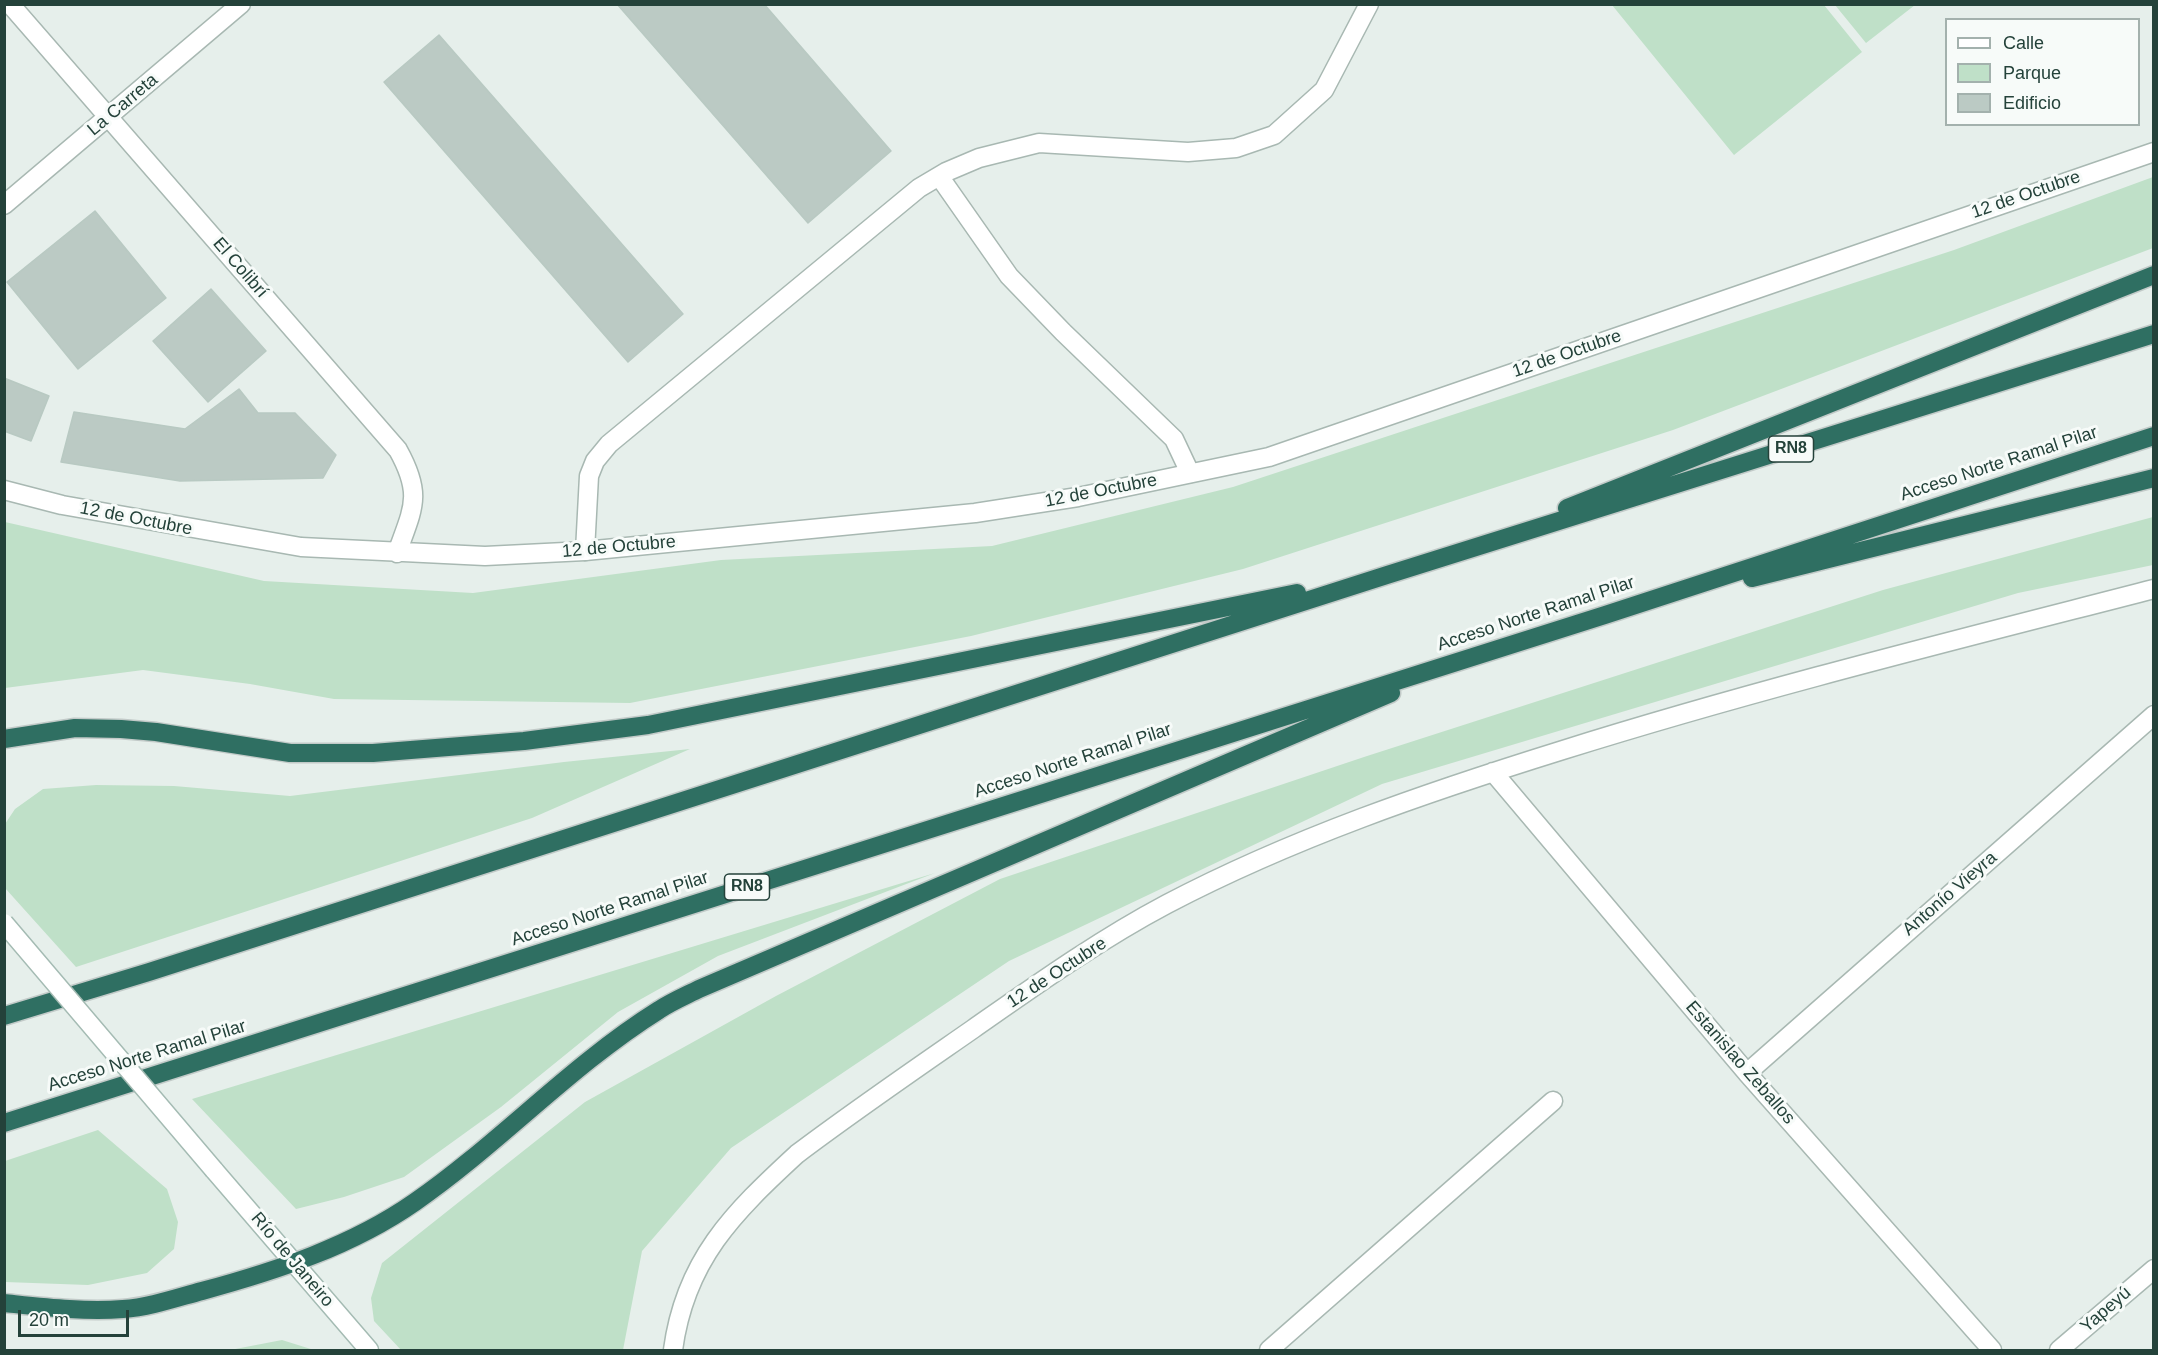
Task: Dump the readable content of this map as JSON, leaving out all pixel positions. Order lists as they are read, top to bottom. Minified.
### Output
{"streets":{"highway":["RN8","Acceso Norte Ramal Pilar"],"street":["La Carreta","12 de Octubre","El Colibrí","Antonío Vieyra","Estanislao Zeballos","Río de Janeiro","Yapeyú"]},"crossings":[["La Carreta","El Colibrí"],["12 de Octubre","El Colibrí"],["12 de Octubre","Estanislao Zeballos"],["Antonío Vieyra","Estanislao Zeballos"]],"legend":["Calle","Parque","Edificio"],"scale_bar":"20 m"}
